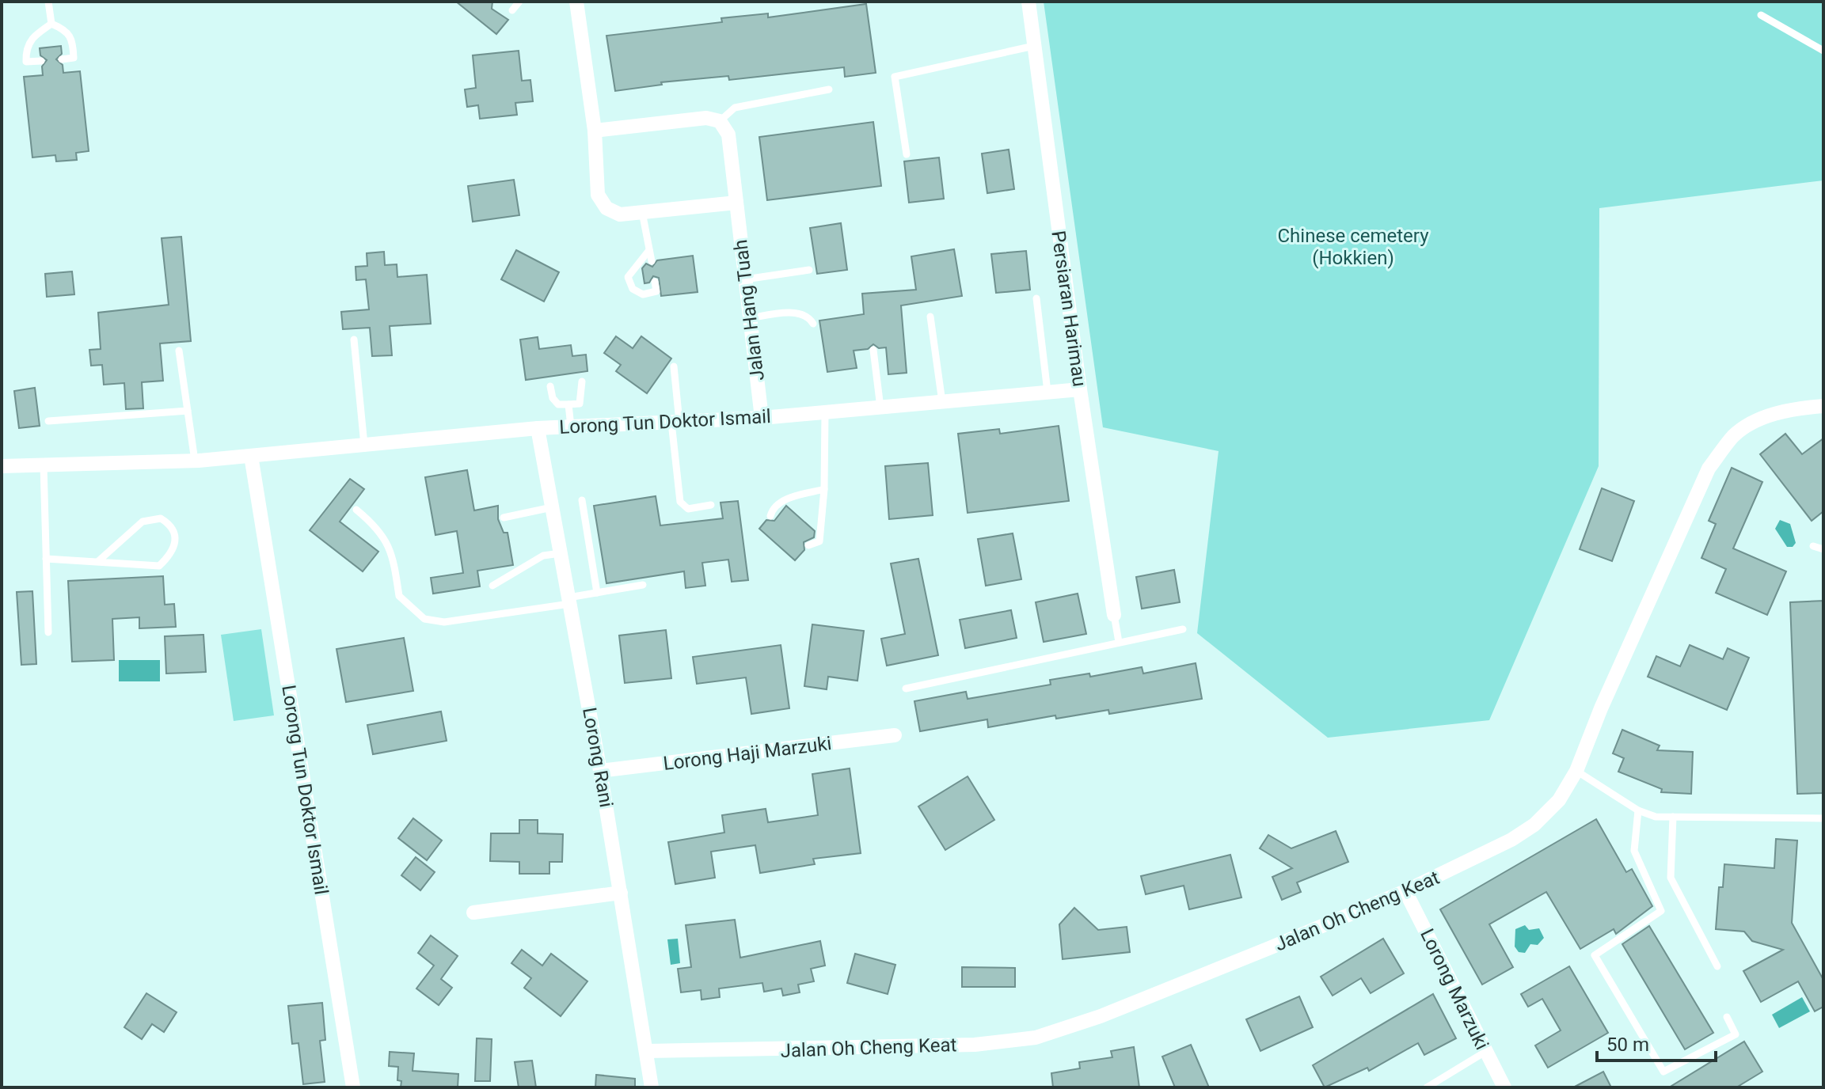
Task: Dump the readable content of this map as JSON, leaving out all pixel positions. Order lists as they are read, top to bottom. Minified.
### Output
{"streets":{"street":["Persiaran Harimau","Jalan Hang Tuah","Lorong Tun Doktor Ismail","Lorong Haji Marzuki","Lorong Rani","Jalan Oh Cheng Keat","Lorong Marzuki"]},"crossings":[["Persiaran Harimau","Lorong Tun Doktor Ismail"],["Jalan Hang Tuah","Lorong Tun Doktor Ismail"],["Lorong Tun Doktor Ismail","Lorong Rani"],["Lorong Haji Marzuki","Lorong Rani"],["Lorong Rani","Jalan Oh Cheng Keat"],["Jalan Oh Cheng Keat","Lorong Marzuki"]],"parks":["Chinese cemetery (Hokkien)"],"scale_bar":"50 m"}
